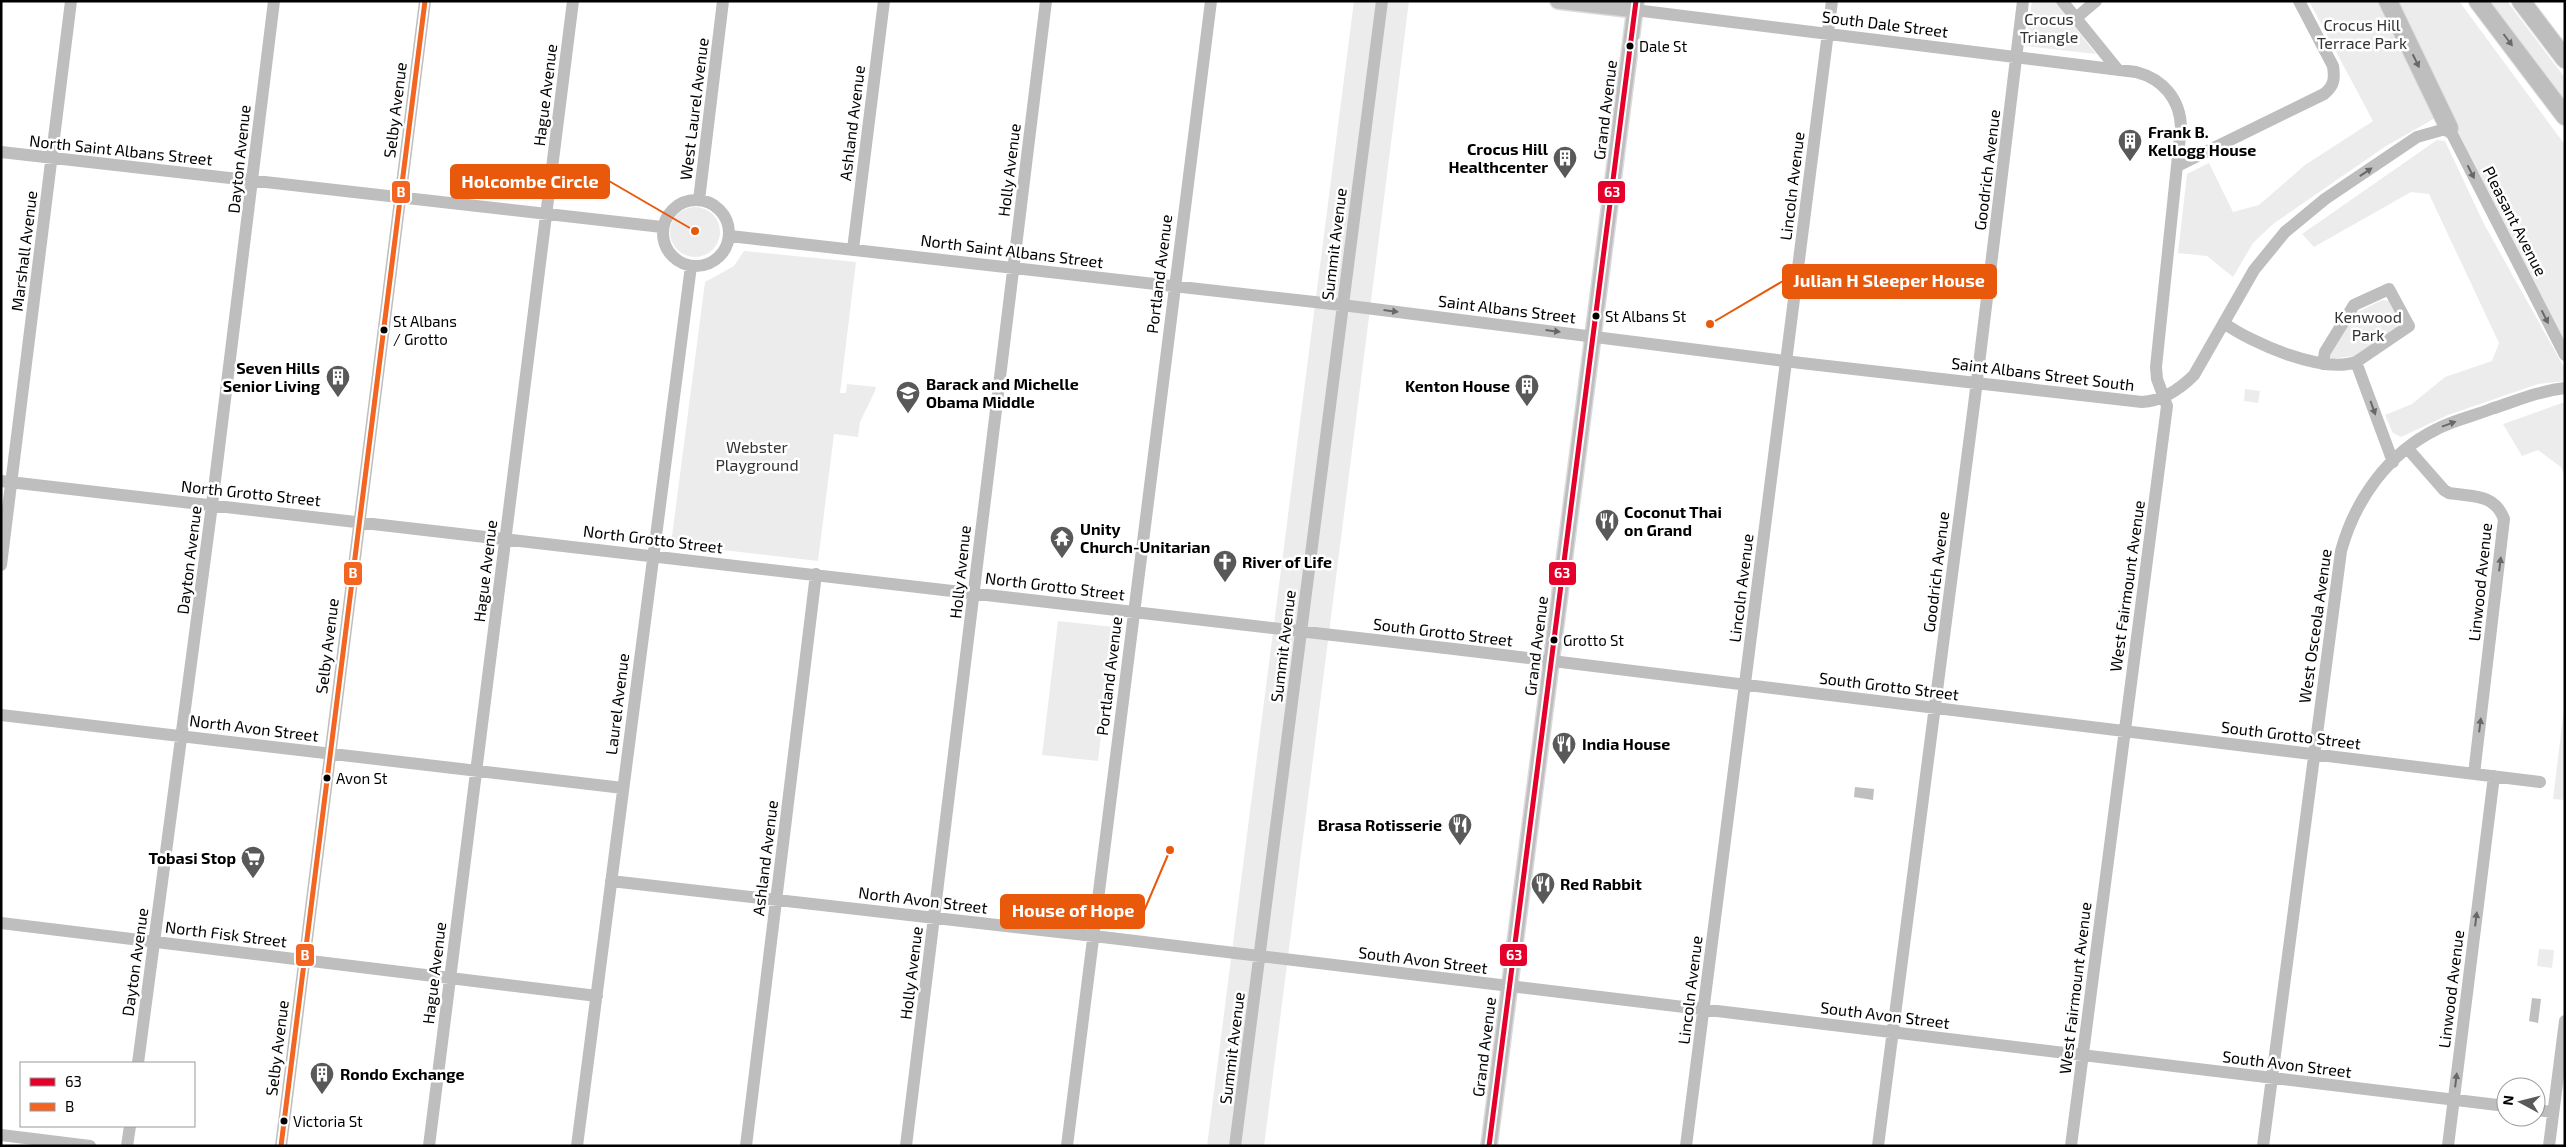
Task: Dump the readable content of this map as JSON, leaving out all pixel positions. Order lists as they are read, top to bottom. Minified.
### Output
{"streets":{"main road":["South Dale Street","Grand Avenue"],"street":["Hague Avenue","West Laurel Avenue","Selby Avenue","Ashland Avenue","North Saint Albans Street","Dayton Avenue","Holly Avenue","Goodrich Avenue","Lincoln Avenue","Pleasant Avenue","Summit Avenue","Marshall Avenue","Portland Avenue","Saint Albans Street","Saint Albans Street South","North Grotto Street","Linwood Avenue","West Fairmount Avenue","West Osceola Avenue","South Grotto Street","Laurel Avenue","North Avon Street","North Fisk Street","South Avon Street"]},"crossings":[["South Dale Street","Grand Avenue"],["South Dale Street","Goodrich Avenue"],["South Dale Street","Lincoln Avenue"],["South Dale Street","West Fairmount Avenue"],["Hague Avenue","North Saint Albans Street"],["Hague Avenue","North Grotto Street"],["Hague Avenue","North Avon Street"],["Hague Avenue","North Fisk Street"],["West Laurel Avenue","North Saint Albans Street"],["West Laurel Avenue","Laurel Avenue"],["Selby Avenue","North Saint Albans Street"],["Selby Avenue","North Grotto Street"],["Selby Avenue","North Avon Street"],["Selby Avenue","North Fisk Street"],["Grand Avenue","Saint Albans Street"],["Grand Avenue","South Grotto Street"],["Grand Avenue","South Avon Street"],["Ashland Avenue","North Saint Albans Street"],["Ashland Avenue","North Grotto Street"],["Ashland Avenue","North Avon Street"],["North Saint Albans Street","Dayton Avenue"],["North Saint Albans Street","Holly Avenue"],["North Saint Albans Street","Summit Avenue"],["North Saint Albans Street","Marshall Avenue"],["North Saint Albans Street","Portland Avenue"],["North Saint Albans Street","Saint Albans Street"],["North Saint Albans Street","Laurel Avenue"],["Dayton Avenue","North Grotto Street"],["Dayton Avenue","North Avon Street"],["Dayton Avenue","North Fisk Street"],["Holly Avenue","North Grotto Street"],["Holly Avenue","North Avon Street"],["Goodrich Avenue","Saint Albans Street South"],["Goodrich Avenue","South Grotto Street"],["Goodrich Avenue","South Avon Street"],["Lincoln Avenue","Saint Albans Street"],["Lincoln Avenue","Saint Albans Street South"],["Lincoln Avenue","South Grotto Street"],["Lincoln Avenue","South Avon Street"],["Pleasant Avenue","Saint Albans Street South"],["Summit Avenue","Saint Albans Street"],["Summit Avenue","North Grotto Street"],["Summit Avenue","South Grotto Street"],["Summit Avenue","North Avon Street"],["Summit Avenue","South Avon Street"],["Marshall Avenue","North Grotto Street"],["Portland Avenue","North Grotto Street"],["Portland Avenue","North Avon Street"],["Saint Albans Street","Saint Albans Street South"],["Saint Albans Street South","West Fairmount Avenue"],["North Grotto Street","South Grotto Street"],["North Grotto Street","Laurel Avenue"],["Linwood Avenue","West Osceola Avenue"],["Linwood Avenue","South Grotto Street"],["Linwood Avenue","South Avon Street"],["West Fairmount Avenue","South Grotto Street"],["West Fairmount Avenue","South Avon Street"],["West Osceola Avenue","South Grotto Street"],["West Osceola Avenue","South Avon Street"],["Laurel Avenue","North Avon Street"],["Laurel Avenue","North Fisk Street"],["North Avon Street","South Avon Street"]],"one_way":["Pleasant Avenue","Saint Albans Street","Saint Albans Street South","Linwood Avenue"],"parks":["Crocus Triangle","Crocus Hill Terrace Park","Kenwood Park","Webster Playground"],"places":{"other":["Dale St","Holcombe Circle","St Albans St","Julian H Sleeper House","St Albans / Grotto","Grotto St","Avon St","House of Hope","Victoria St"],"building":["Frank B. Kellogg House","Crocus Hill Healthcenter","Seven Hills Senior Living","Kenton House","Rondo Exchange"],"school or university":["Barack and Michelle Obama Middle"],"restaurant":["Coconut Thai on Grand","India House","Brasa Rotisserie","Red Rabbit"],"temple":["Unity Church-Unitarian"],"church":["River of Life"],"supermarket":["Tobasi Stop"]},"lines":["transit line 63","transit line B"],"legend":["63","B"],"north":"left"}
